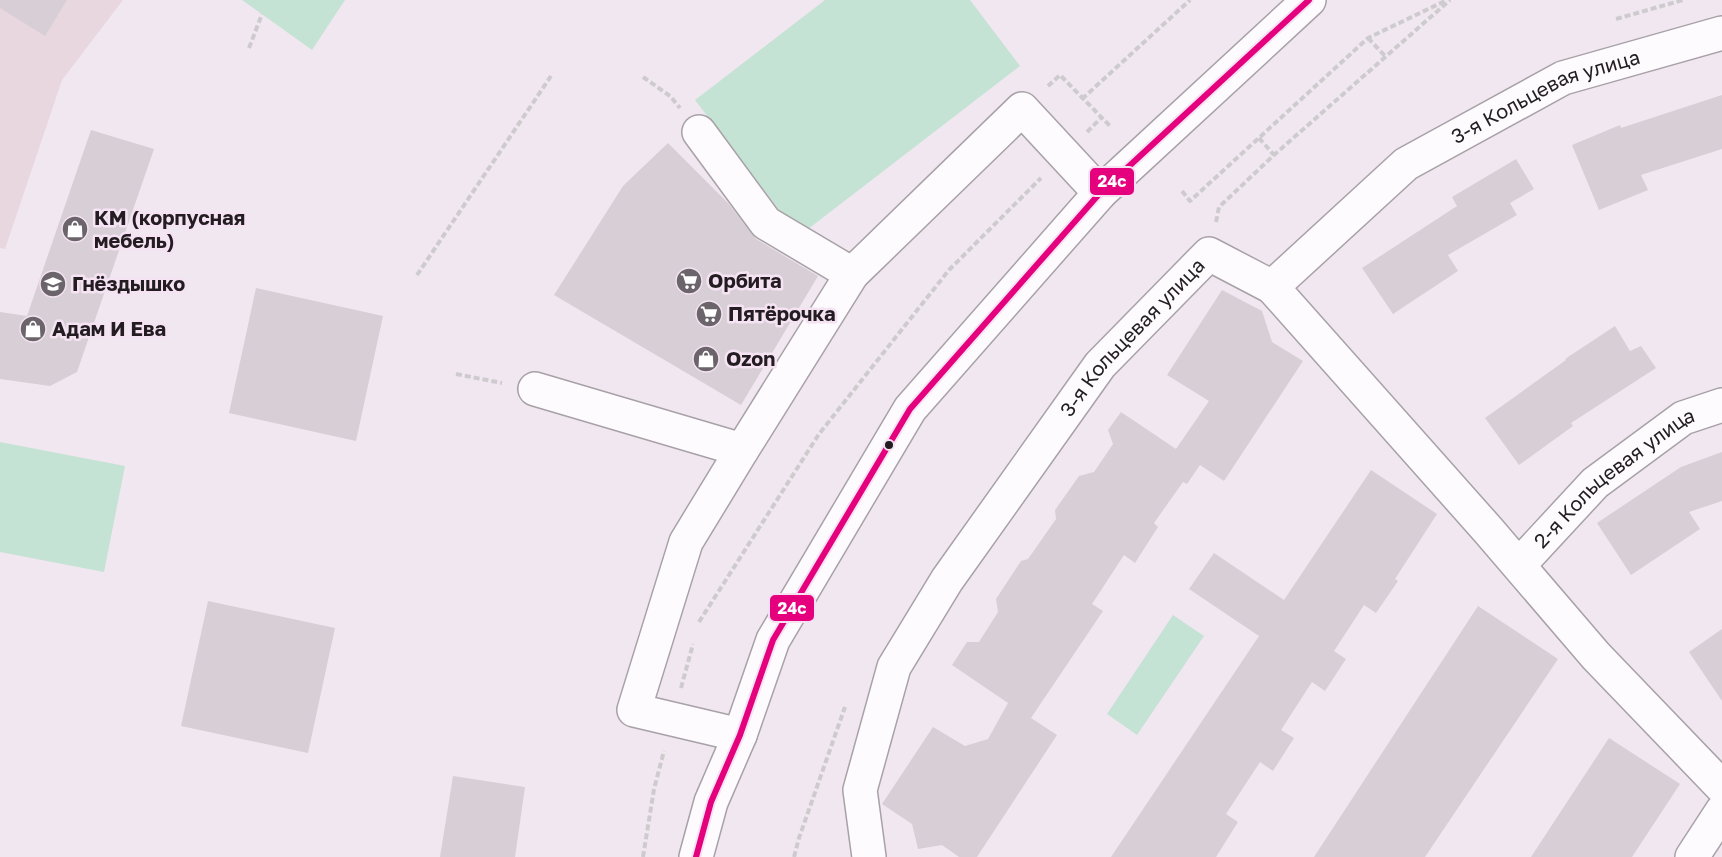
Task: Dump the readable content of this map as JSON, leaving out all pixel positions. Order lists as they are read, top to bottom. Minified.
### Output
{"streets":{"street":["3-я Кольцевая улица","2-я Кольцевая улица"]},"places":{"shop":["КМ (корпусная мебель)","Адам И Ева","Ozon"],"supermarket":["Орбита","Пятёрочка"],"school or university":["Гнёздышко"]},"lines":["transit line 24с"]}
